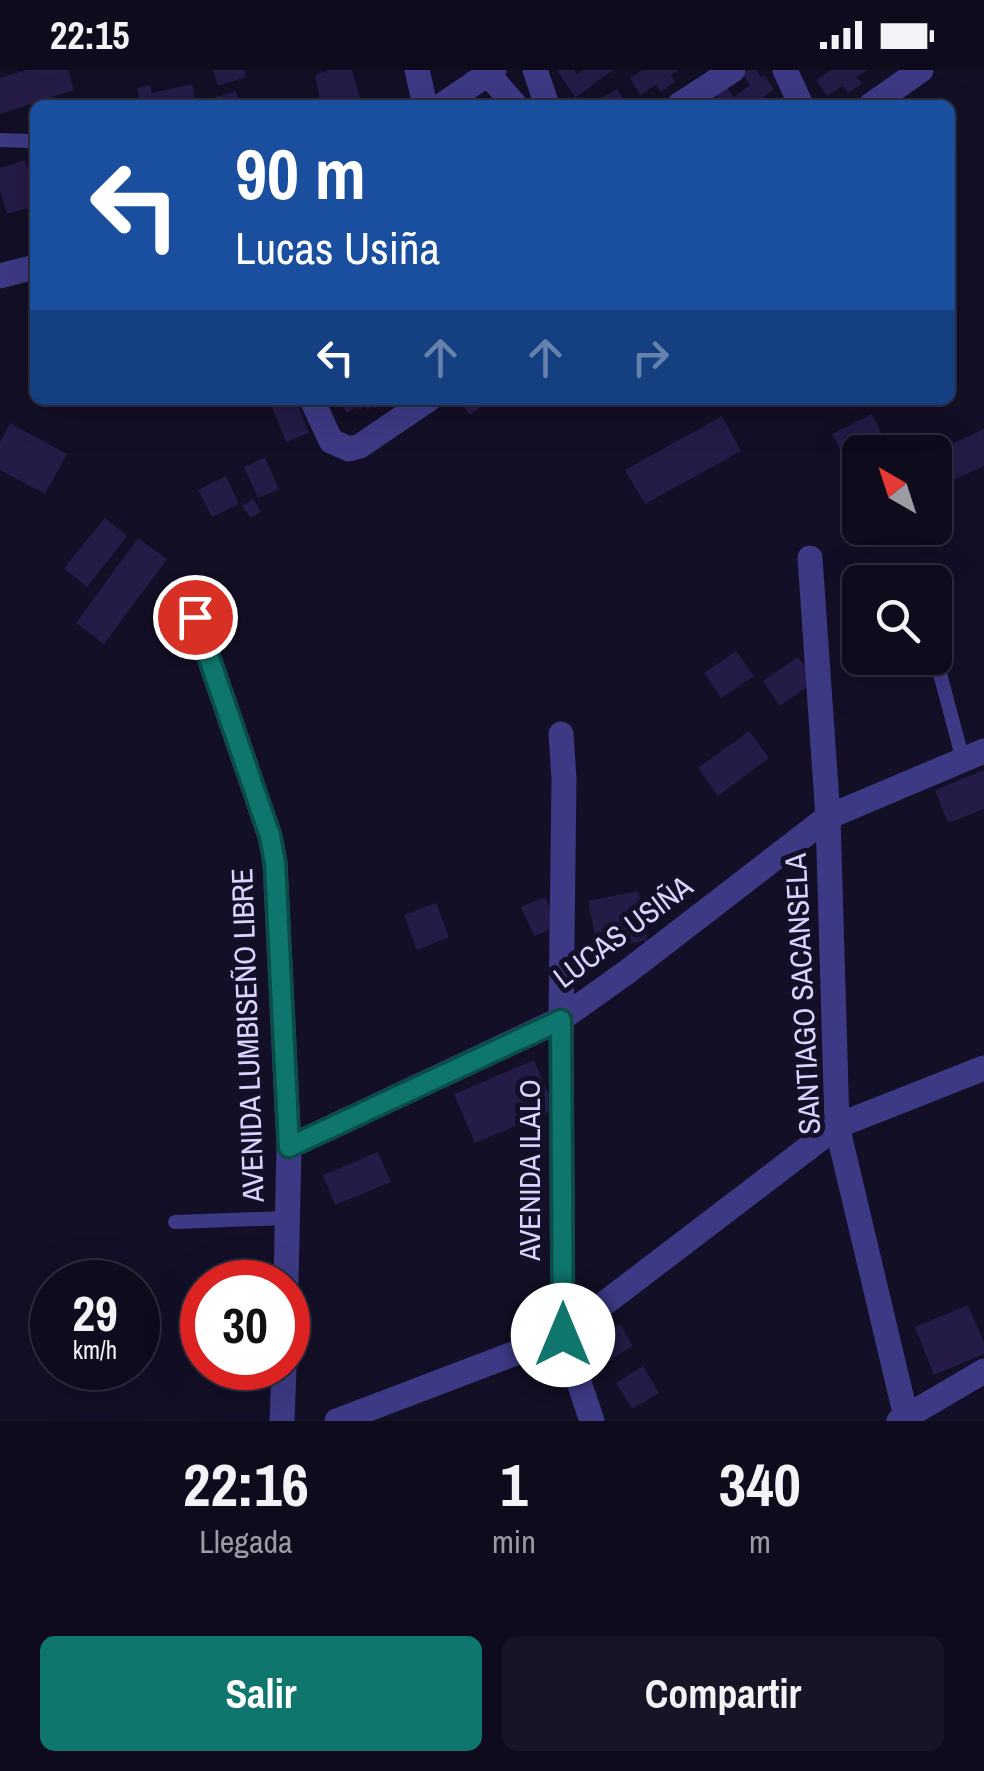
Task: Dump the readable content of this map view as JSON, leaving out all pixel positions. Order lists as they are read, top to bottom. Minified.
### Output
{"streets":{"street":["LUCAS USIÑA","SANTIAGO SACANSELA","AVENIDA LUMBISEÑO LIBRE","AVENIDA ILALO"]},"crossings":[["LUCAS USIÑA","SANTIAGO SACANSELA"],["LUCAS USIÑA","AVENIDA LUMBISEÑO LIBRE"],["LUCAS USIÑA","AVENIDA ILALO"]],"north":"top left","page":{"status":"22:15","turn":["90 m","Lucas Usiña"],"speed":"29 km/h","limit":"30","eta":["22:16","Llegada","1","min","340","m"],"buttons":["Salir","Compartir"]}}
